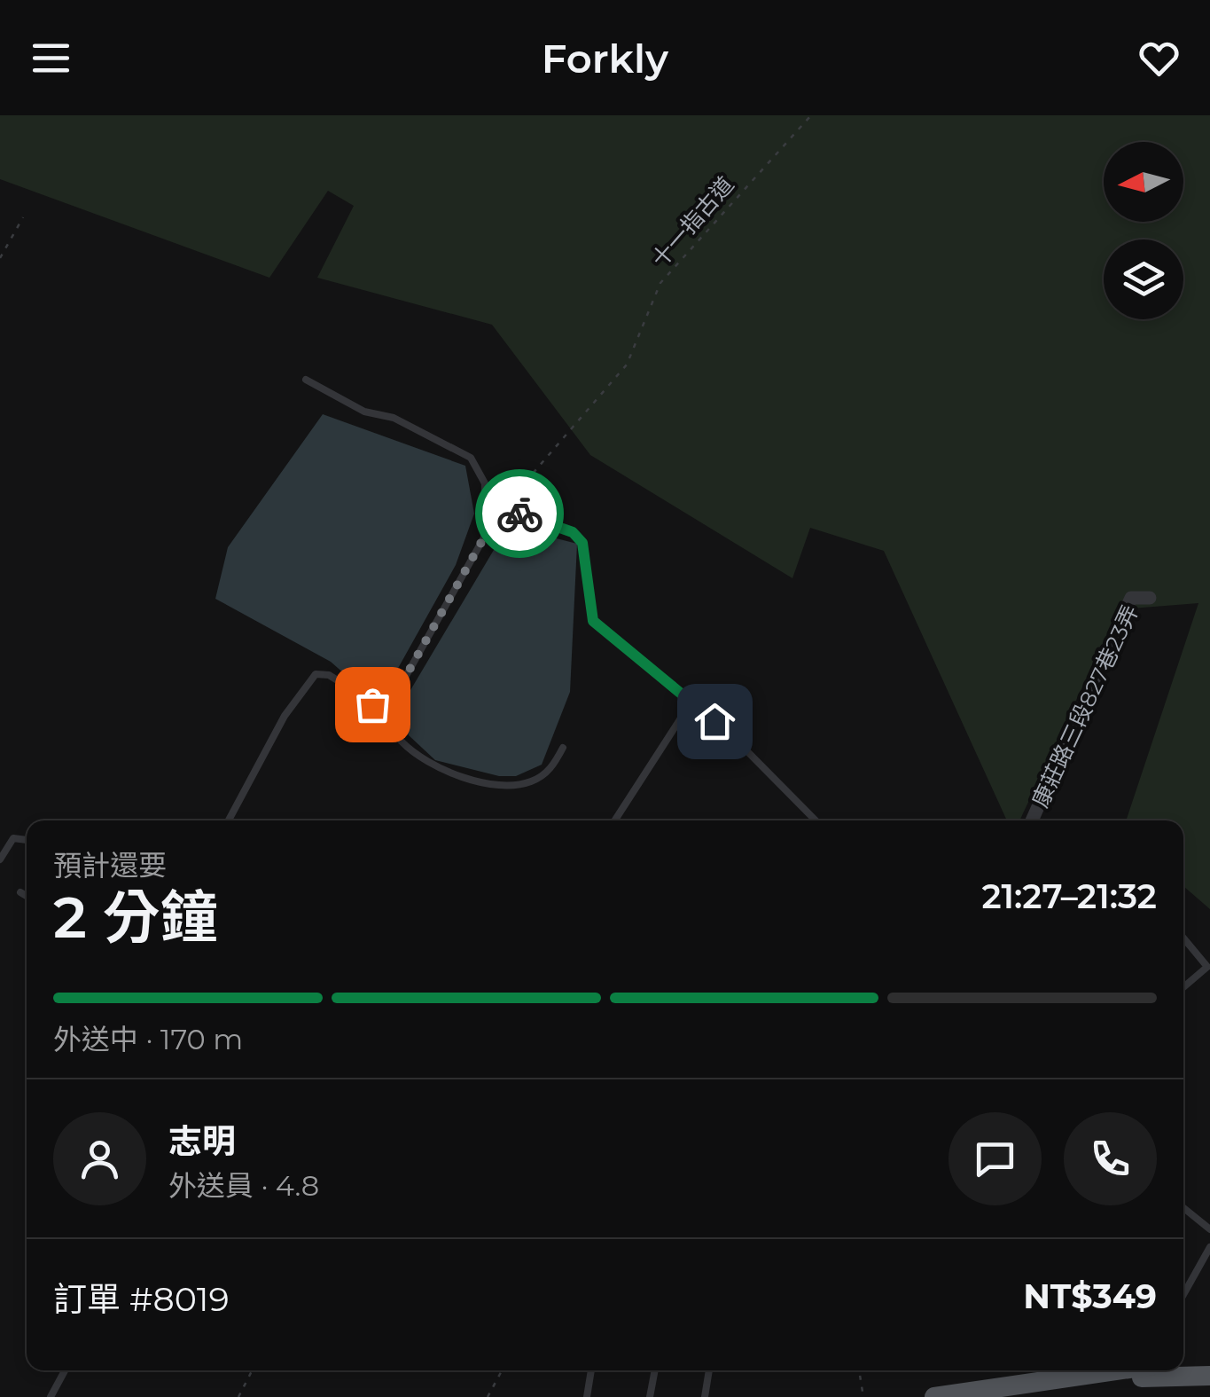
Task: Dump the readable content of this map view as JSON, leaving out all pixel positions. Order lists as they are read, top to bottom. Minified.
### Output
{"streets":{"street":["康莊路三段827巷23弄"],"path":["十一指古道"]},"north":"left","page":{"header":"Forkly","heading":["2 分鐘","預計還要","21:27–21:32"],"panel":["志明","外送員 · 4.8","訂單 #8019","NT$349"],"bar":"外送中 · 170 m"}}
